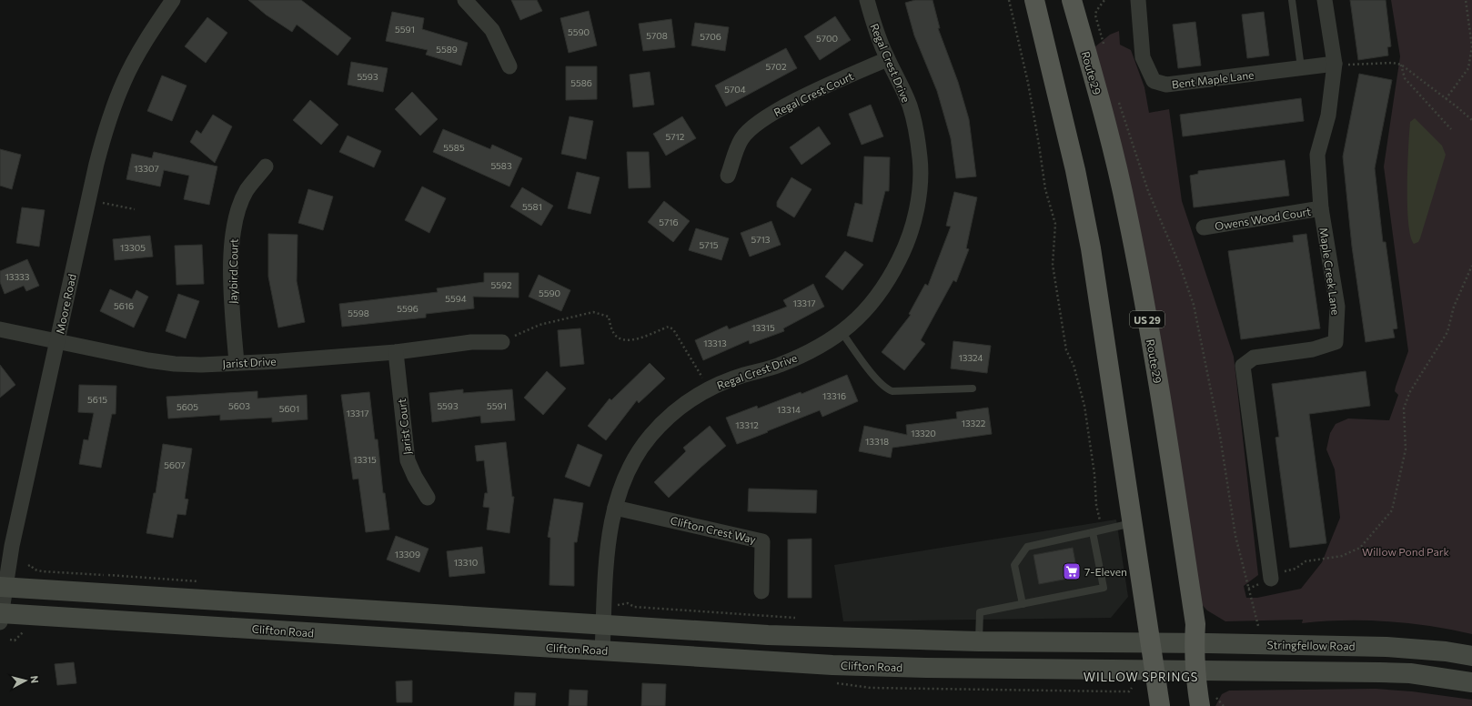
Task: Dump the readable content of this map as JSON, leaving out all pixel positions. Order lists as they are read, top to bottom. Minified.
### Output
{"streets":{"main road":["Route 29","US 29","Clifton Road","Stringfellow Road"],"street":["Regal Crest Drive","Bent Maple Lane","Regal Crest Court","Owens Wood Court","Jaybird Court","Maple Creek Lane","Moore Road","Jarist Drive","Jarist Court","Clifton Crest Way"]},"crossings":[["Regal Crest Drive","Regal Crest Court"],["Regal Crest Drive","Clifton Crest Way"],["Regal Crest Drive","Clifton Road"],["Route 29","Stringfellow Road"],["Bent Maple Lane","Maple Creek Lane"],["Owens Wood Court","Maple Creek Lane"],["Jaybird Court","Jarist Drive"],["Moore Road","Jarist Drive"],["Moore Road","Clifton Road"],["Jarist Drive","Jarist Court"]],"districts":["WILLOW SPRINGS"],"parks":["Willow Pond Park"],"places":{"supermarket":["7-Eleven"]},"house_numbers":["5591","5590","5708","5706","5700","5589","5702","5593","5586","5704","5712","5585","5583","13307","5581","5716","5713","5715","13305","13333","5592","5590","5594","13317","5616","5596","5598","13315","13313","13324","13316","5615","5603","5593","5591","5605","5601","13314","13317","13322","13312","13320","13318","13315","5607","13309","13310"],"north":"right"}
